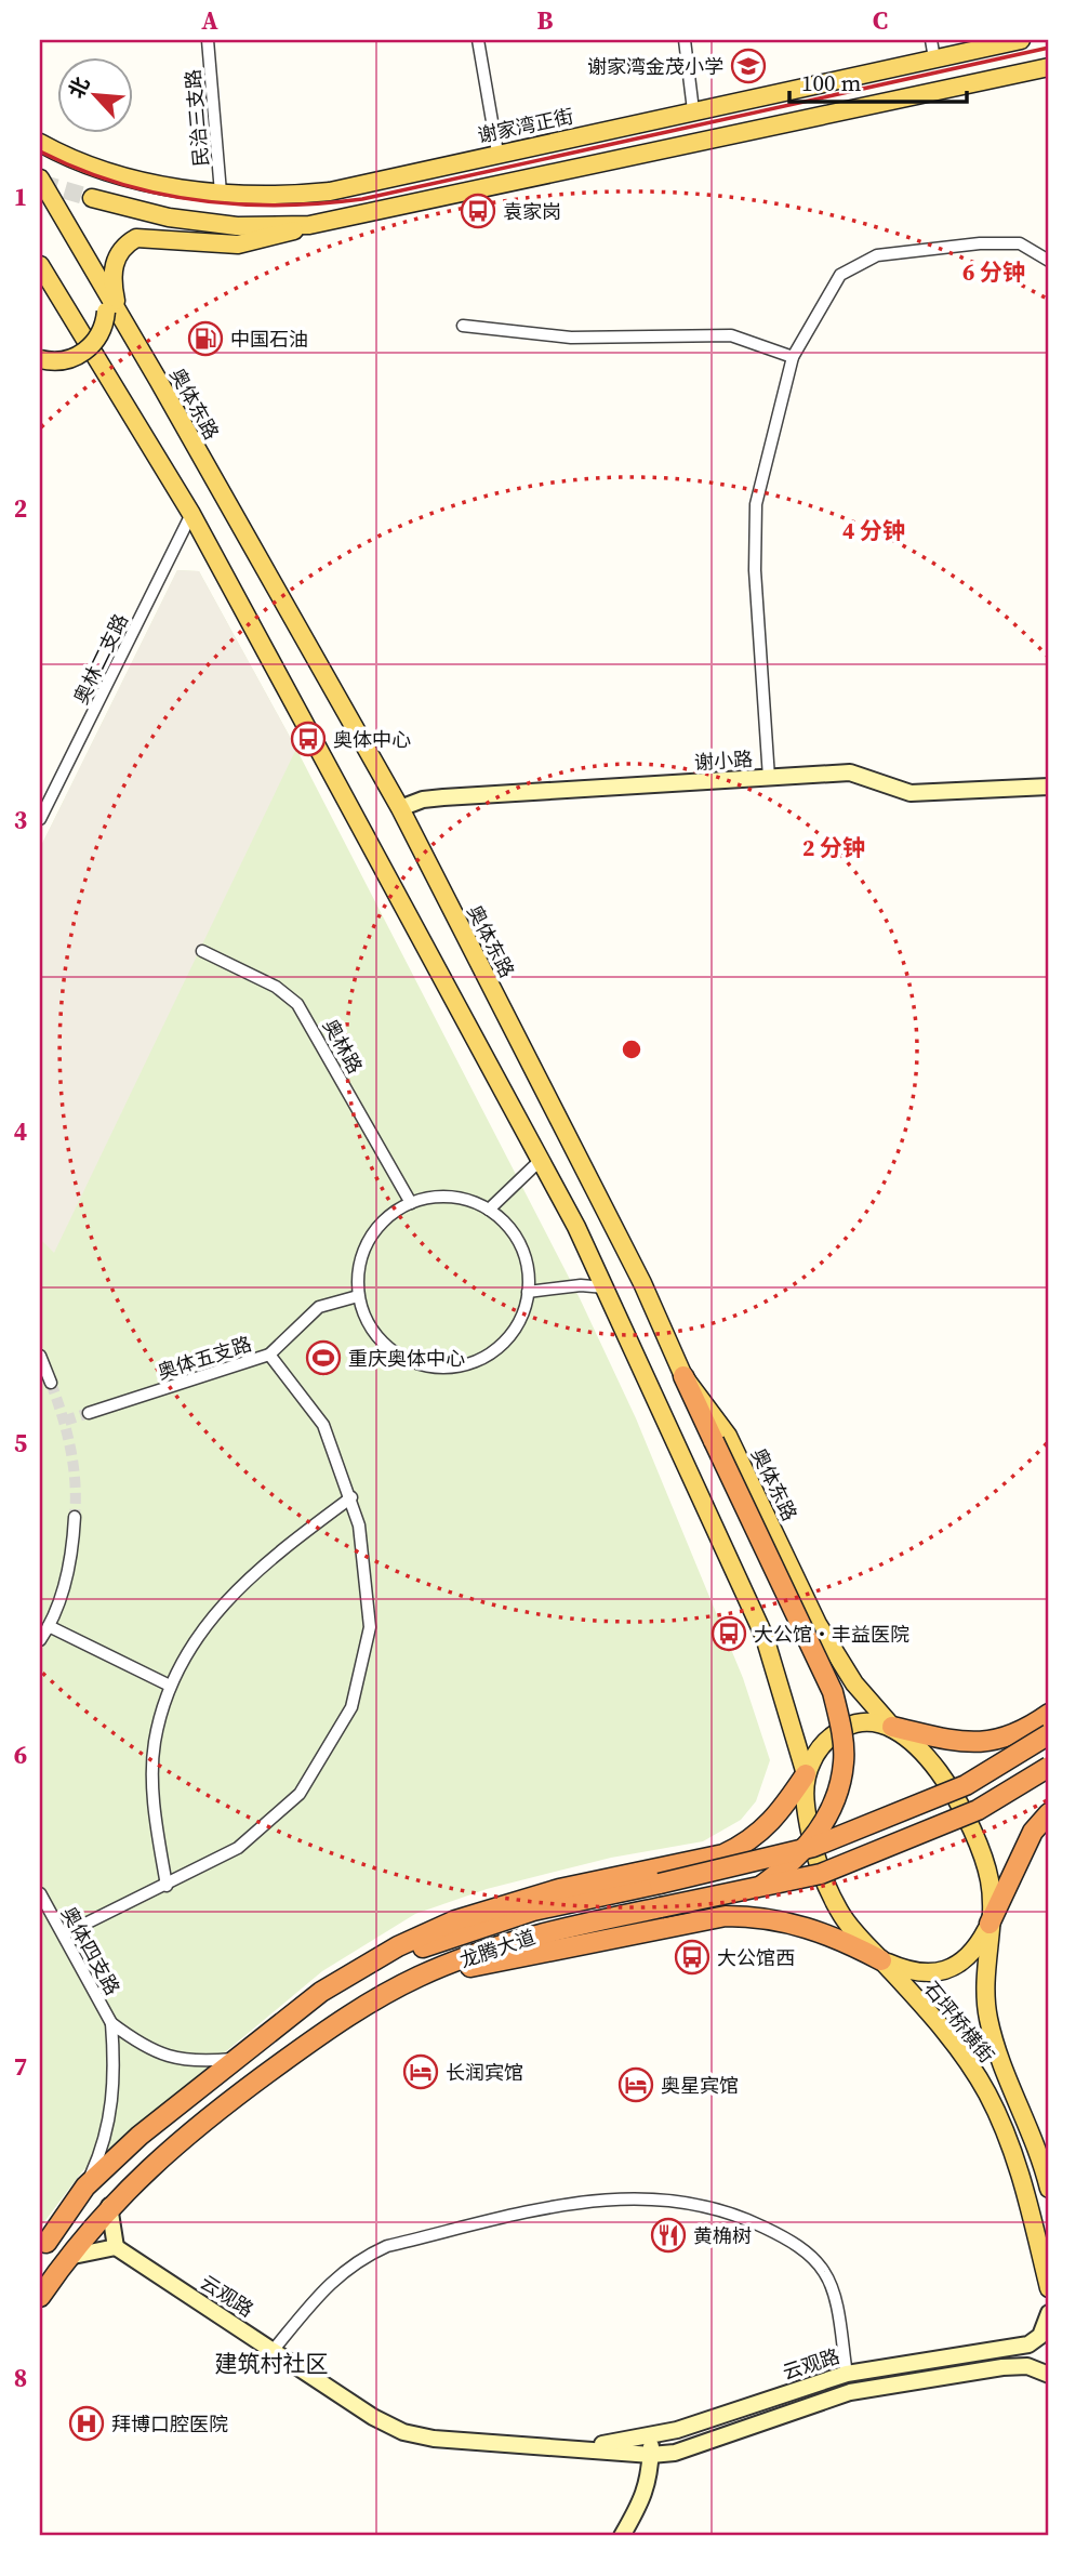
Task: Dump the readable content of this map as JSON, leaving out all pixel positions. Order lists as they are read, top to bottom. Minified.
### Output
{"streets":{"highway":["龙腾大道"],"main road":["谢家湾正街","奥体东路","石坪桥横街"],"street":["民治三支路","奥林二支路","谢小路","奥林路","奥体五支路","奥体四支路","云观路"]},"crossings":[["民治三支路","谢家湾正街"],["奥体东路","谢小路"],["奥体东路","石坪桥横街"],["奥林路","奥体五支路"]],"districts":["建筑村社区"],"places":{"school or university":["谢家湾金茂小学"],"bus stop":["袁家岗","奥体中心","大公馆‧丰益医院","大公馆西"],"fuel station":["中国石油"],"sports":["重庆奥体中心"],"hotel":["长润宾馆","奥星宾馆"],"restaurant":["黄桷树"],"hospital":["拜博口腔医院"]},"scale_bar":"100 m","north":"top left","grid":{"columns":["A","B","C"],"rows":["1","2","3","4","5","6","7","8"]},"rings":["6 分钟","4 分钟","2 分钟"]}
